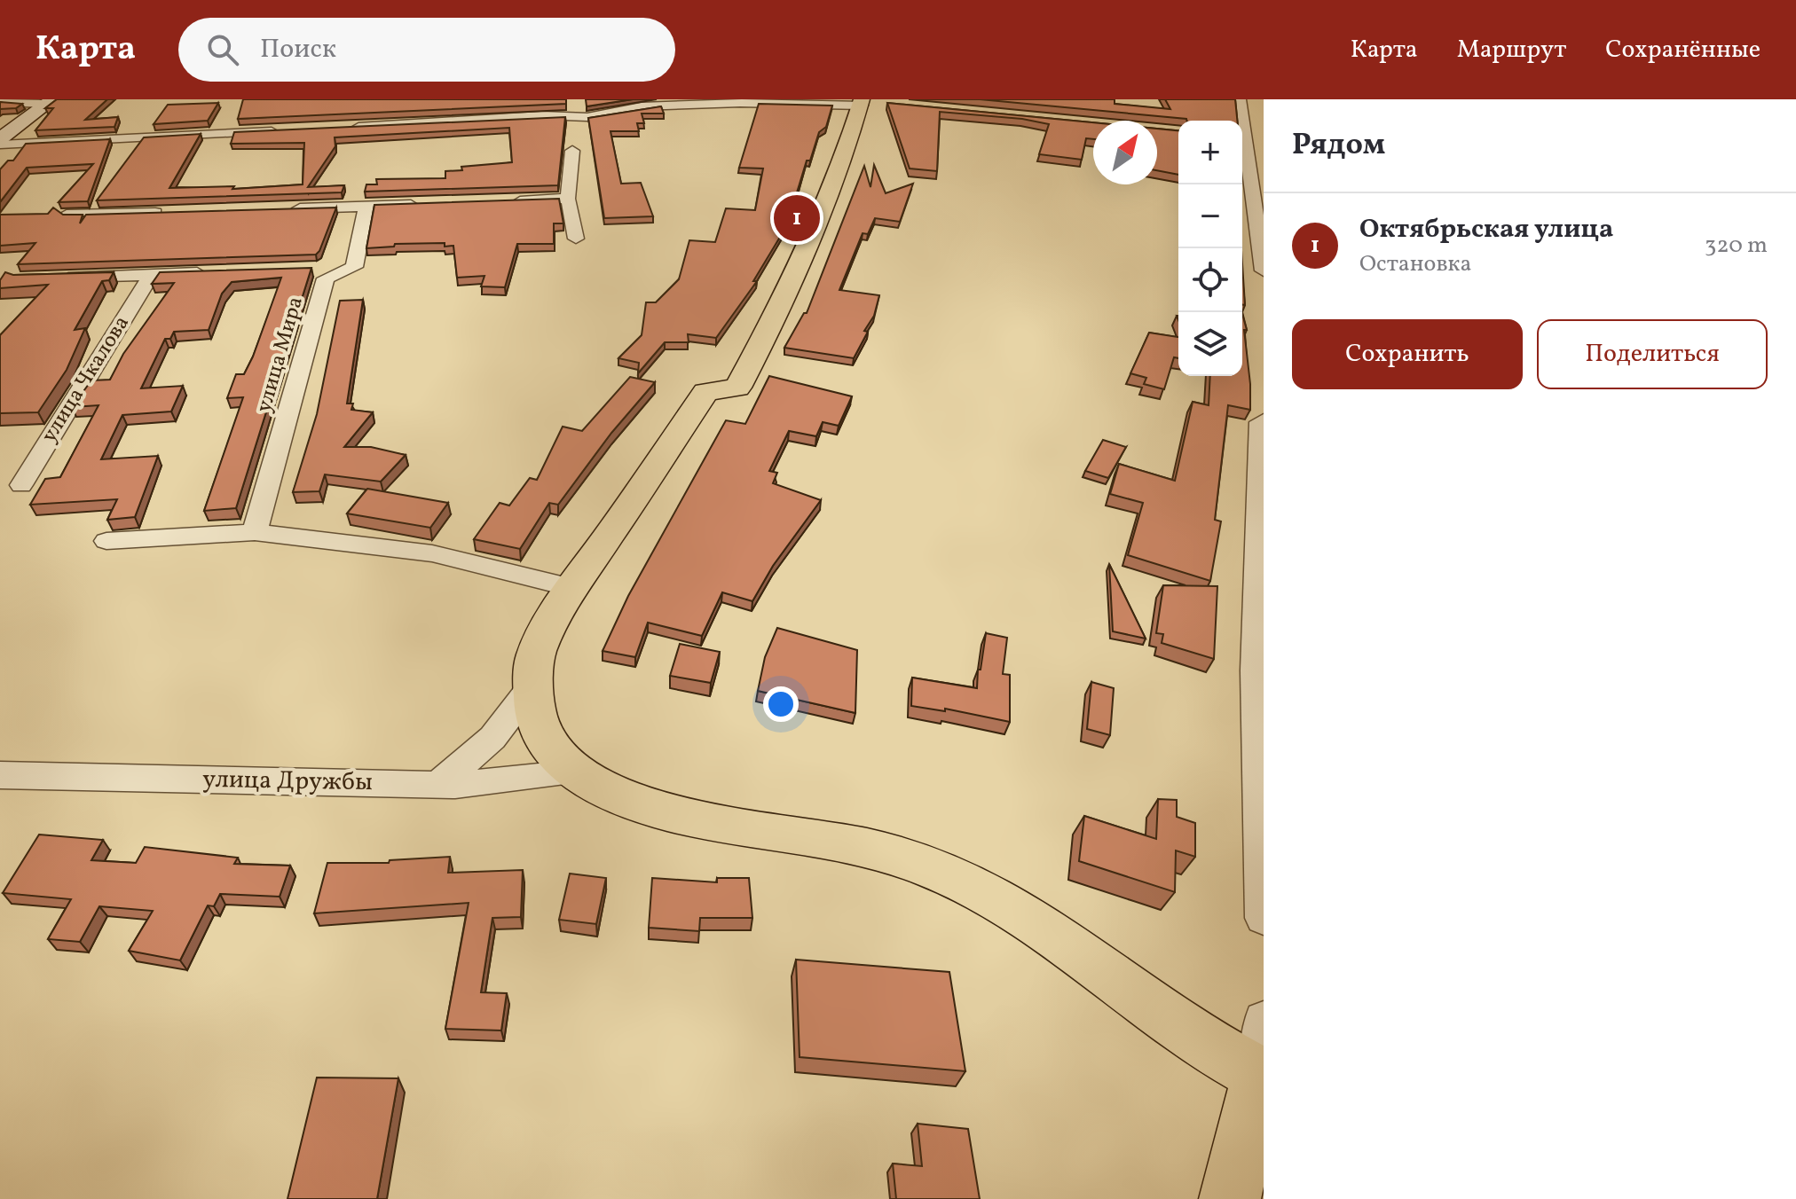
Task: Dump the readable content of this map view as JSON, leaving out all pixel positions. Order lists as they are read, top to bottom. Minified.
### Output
{"streets":{"street":["улица Мира","улица Чкалова","улица Дружбы"]},"north":"top right","page":{"header":"Карта","search":"Поиск","nav":["Карта","Маршрут","Сохранённые"],"heading":"Рядом","map_buttons":["+","−"],"pins":"1","list":[{"mark":"1","name":"Октябрьская улица","note":"Остановка","value":"320 m"}],"buttons":["Сохранить","Поделиться"]}}
